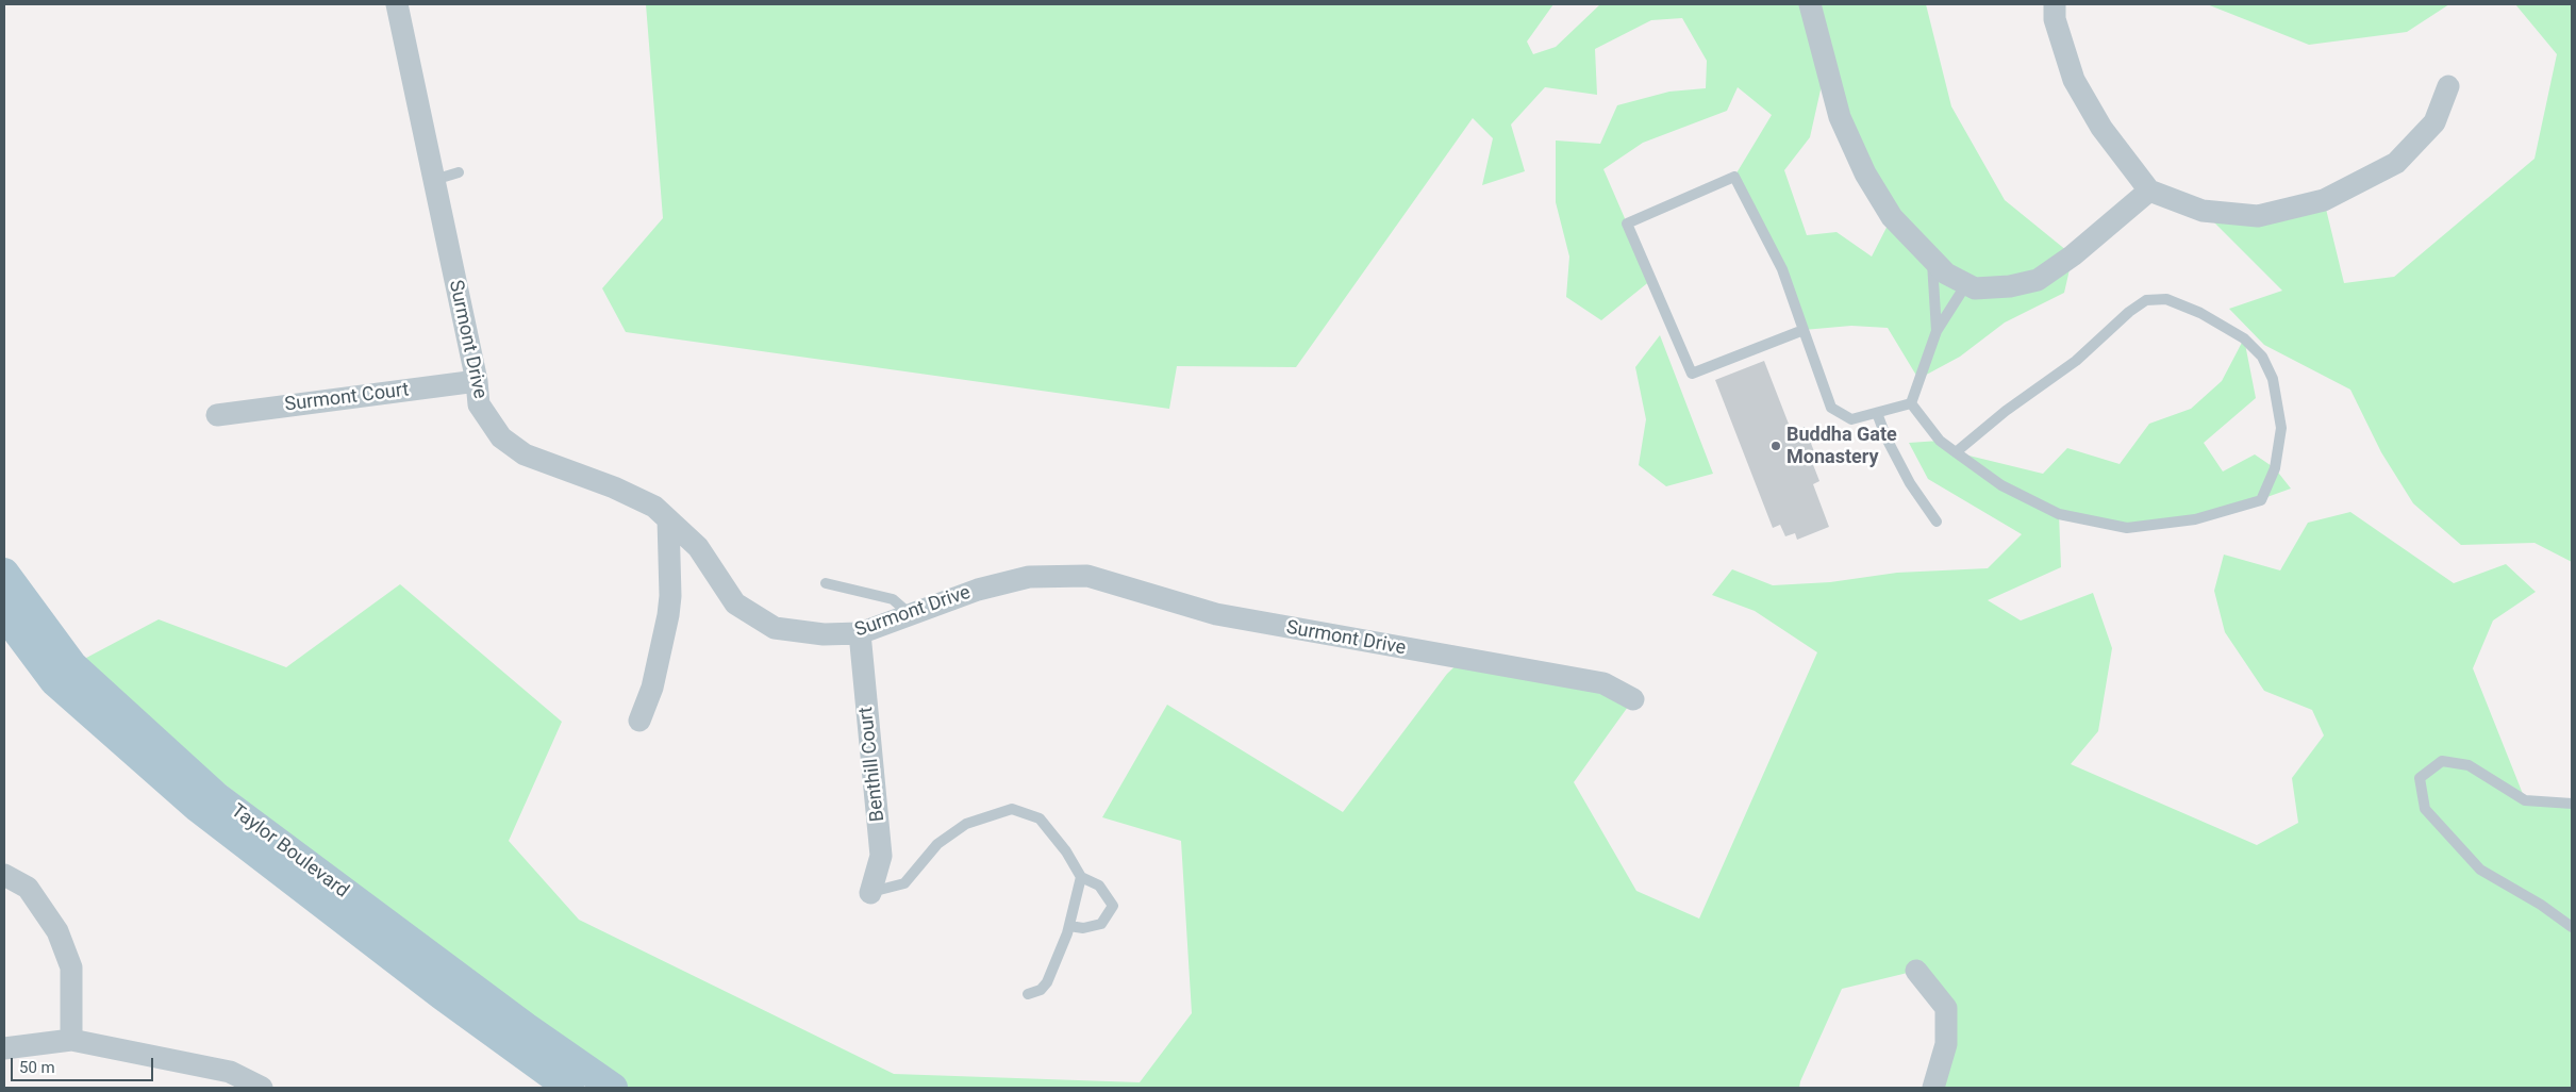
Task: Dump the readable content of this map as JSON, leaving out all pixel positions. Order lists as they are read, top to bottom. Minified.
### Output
{"streets":{"main road":["Taylor Boulevard"],"street":["Surmont Drive","Surmont Court","Benthill Court"]},"crossings":[["Surmont Drive","Surmont Court"],["Surmont Drive","Benthill Court"]],"places":["Buddha Gate Monastery"],"scale_bar":"50 m"}
